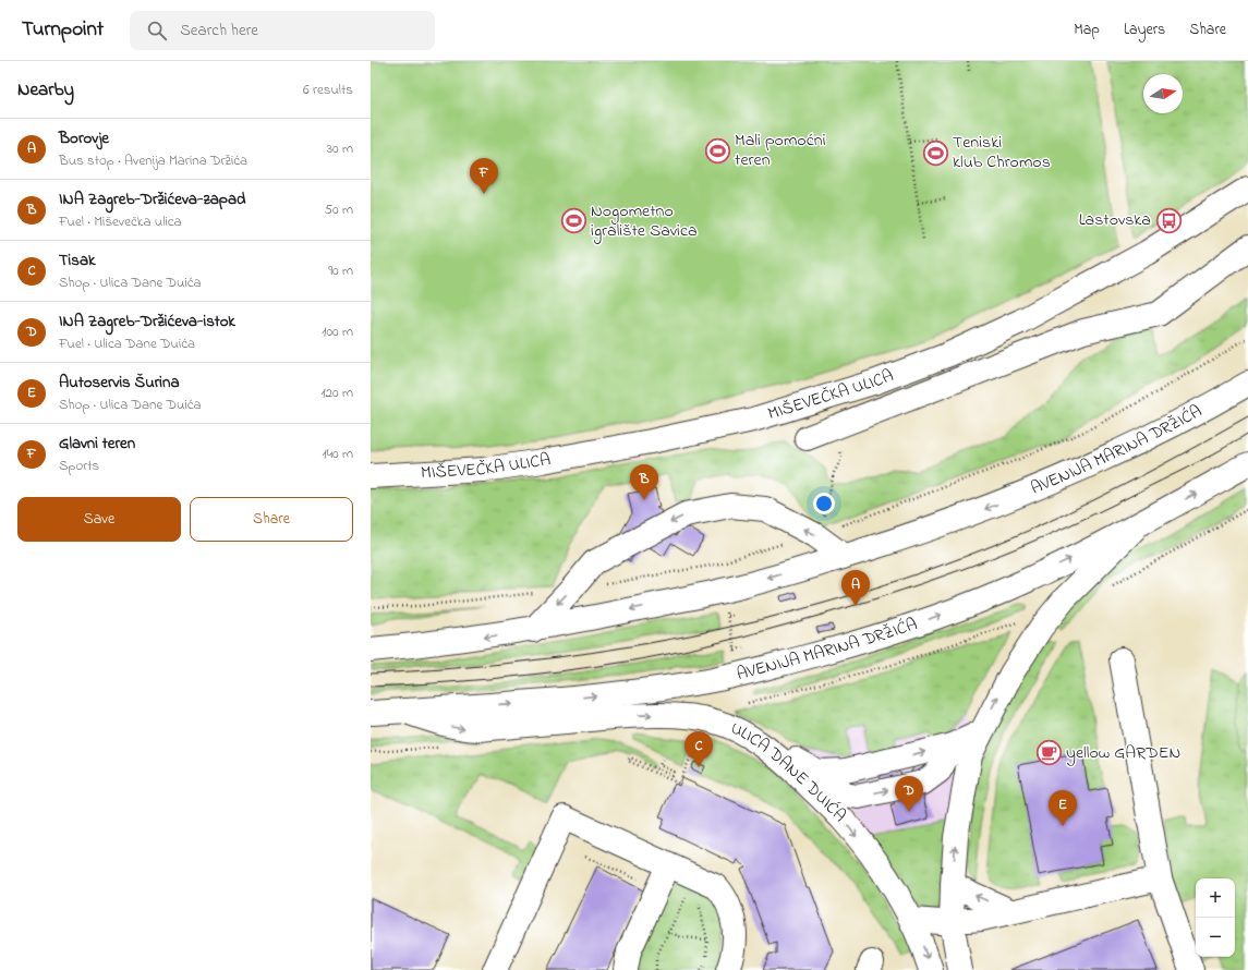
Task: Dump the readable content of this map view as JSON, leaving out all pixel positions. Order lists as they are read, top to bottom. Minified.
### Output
{"streets":{"street":["MIŠEVEČKA ULICA","AVENIJA MARINA DRŽIĆA","ULICA DANE DUIĆA"]},"crossings":[["AVENIJA MARINA DRŽIĆA","ULICA DANE DUIĆA"]],"one_way":["ULICA DANE DUIĆA"],"places":{"sports":["Mali pomoćni teren","Teniski klub Chromos","Nogometno igralište Savica"],"bus stop":["Lastovska"],"cafe":["yellow GARDEN"]},"north":"right","page":{"header":"Turnpoint","search":"Search here","nav":["Map","Layers","Share"],"heading":["Nearby","6 results"],"list":[{"mark":"A","name":"Borovje","note":"Bus stop · Avenija Marina Držića","value":"30 m"},{"mark":"B","name":"INA Zagreb-Držićeva-zapad","note":"Fuel · Miševečka ulica","value":"50 m"},{"mark":"C","name":"Tisak","note":"Shop · Ulica Dane Duića","value":"90 m"},{"mark":"D","name":"INA Zagreb-Držićeva-istok","note":"Fuel · Ulica Dane Duića","value":"100 m"},{"mark":"E","name":"Autoservis Šurina","note":"Shop · Ulica Dane Duića","value":"120 m"},{"mark":"F","name":"Glavni teren","note":"Sports","value":"140 m"}],"pins":["F","B","A","C","D","E"],"buttons":["Save","Share"],"map_buttons":["+","−"]}}
